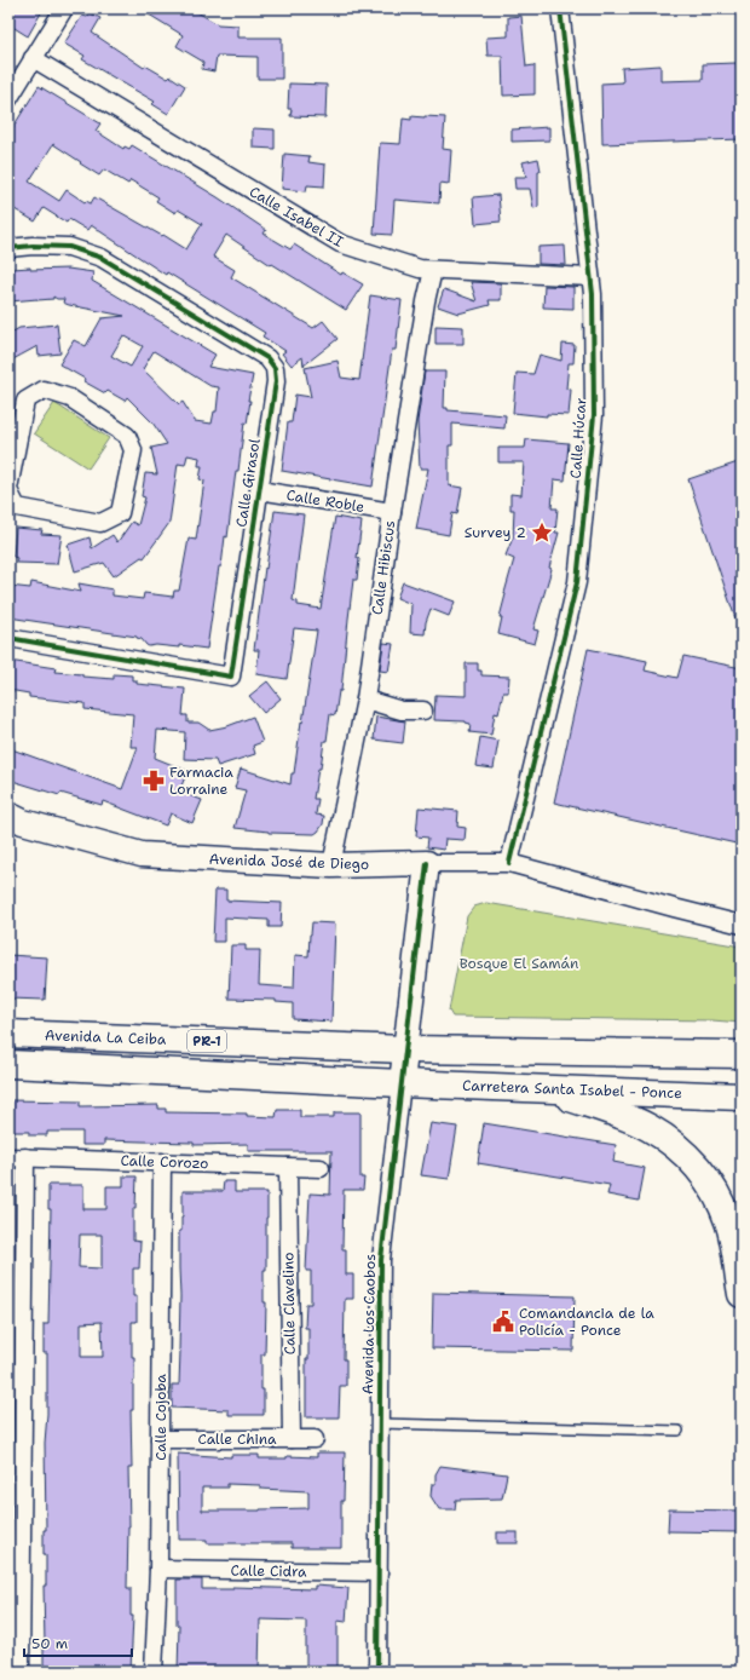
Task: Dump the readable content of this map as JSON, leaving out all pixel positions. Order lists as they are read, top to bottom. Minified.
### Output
{"streets":{"highway":["Avenida La Ceiba","PR-1","Carretera Santa Isabel - Ponce"],"street":["Calle Isabel II","Calle Húcar","Calle Girasol","Calle Roble","Calle Hibiscus","Avenida José de Diego","Calle Corozo","Calle Clavelino","Avenida Los Caobos","Calle Cojoba","Calle China","Calle Cidra"]},"crossings":[["Calle Isabel II","Calle Húcar"],["Calle Isabel II","Calle Hibiscus"],["Calle Húcar","Avenida José de Diego"],["Calle Girasol","Calle Roble"],["Calle Roble","Calle Hibiscus"],["Calle Hibiscus","Avenida José de Diego"],["Avenida José de Diego","Avenida Los Caobos"],["Avenida La Ceiba","PR-1"],["Avenida La Ceiba","Carretera Santa Isabel - Ponce"],["Avenida La Ceiba","Avenida Los Caobos"],["PR-1","Avenida Los Caobos"],["Carretera Santa Isabel - Ponce","Avenida Los Caobos"],["Calle Corozo","Calle Clavelino"],["Calle Corozo","Calle Cojoba"],["Calle Clavelino","Calle China"],["Avenida Los Caobos","Calle Cidra"],["Calle Cojoba","Calle China"],["Calle Cojoba","Calle Cidra"]],"parks":["Bosque El Samán"],"places":{"place":["Survey 2"],"pharmacy":["Farmacia Lorraine"],"public building":["Comandancia de la Policía - Ponce"]},"scale_bar":"50 m"}
